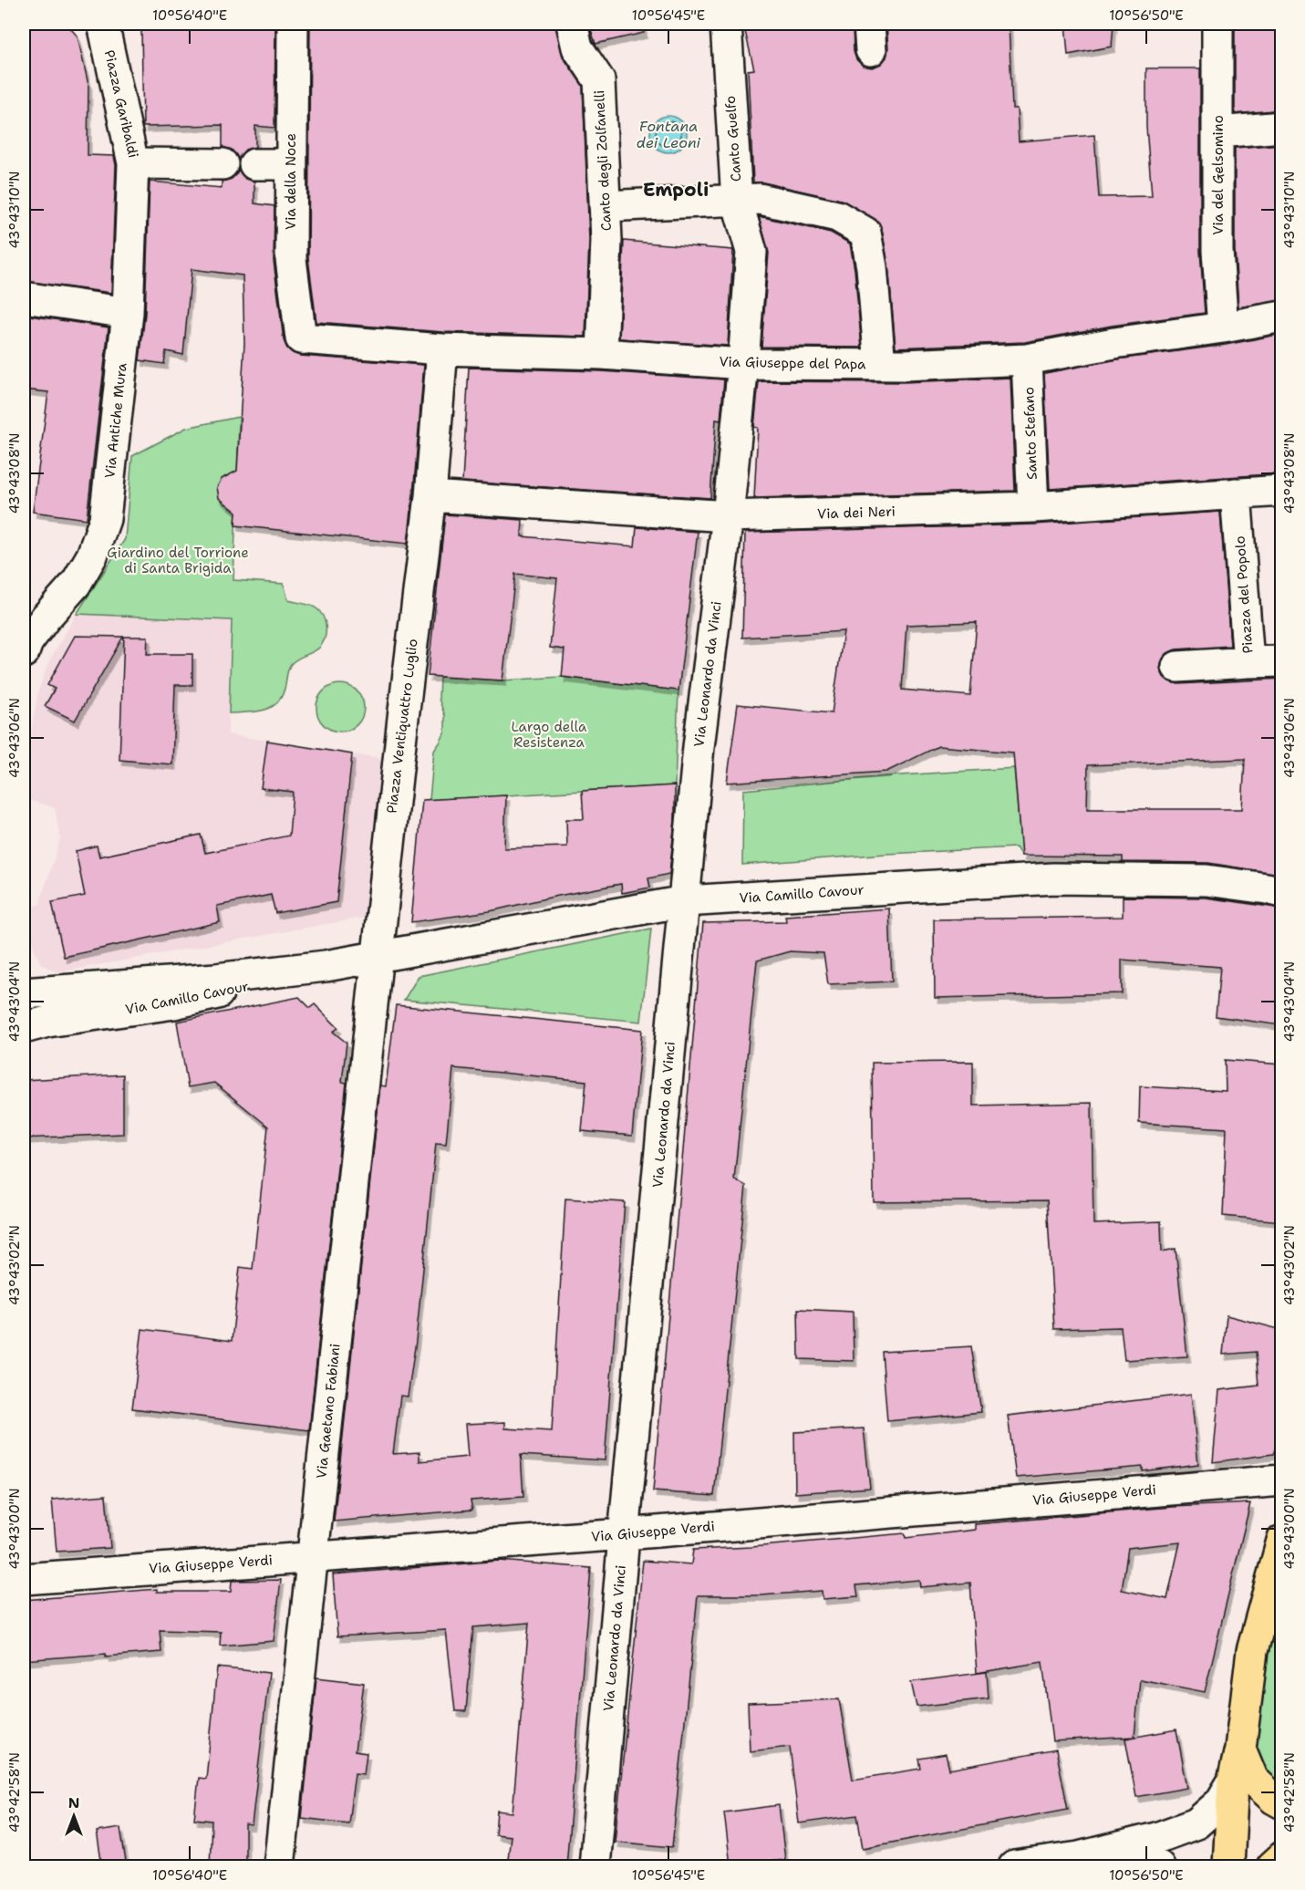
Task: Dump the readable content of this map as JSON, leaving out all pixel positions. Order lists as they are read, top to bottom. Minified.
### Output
{"streets":{"street":["Piazza Garibaldi","Canto Guelfo","Canto degli Zolfanelli","Via del Gelsomino","Via della Noce","Via Giuseppe del Papa","Via Antiche Mura","Santo Stefano","Via dei Neri","Piazza del Popolo","Via Leonardo da Vinci","Piazza Ventiquattro Luglio","Via Camillo Cavour","Via Gaetano Fabiani","Via Giuseppe Verdi"]},"crossings":[["Piazza Garibaldi","Via Antiche Mura"],["Canto Guelfo","Via Leonardo da Vinci"],["Canto degli Zolfanelli","Via Giuseppe del Papa"],["Via del Gelsomino","Via Giuseppe del Papa"],["Via della Noce","Via Giuseppe del Papa"],["Via Giuseppe del Papa","Santo Stefano"],["Via Giuseppe del Papa","Via Leonardo da Vinci"],["Via Giuseppe del Papa","Piazza Ventiquattro Luglio"],["Santo Stefano","Via dei Neri"],["Via dei Neri","Piazza del Popolo"],["Via dei Neri","Via Leonardo da Vinci"],["Via dei Neri","Piazza Ventiquattro Luglio"],["Via Leonardo da Vinci","Via Camillo Cavour"],["Via Leonardo da Vinci","Via Giuseppe Verdi"],["Piazza Ventiquattro Luglio","Via Camillo Cavour"],["Piazza Ventiquattro Luglio","Via Gaetano Fabiani"],["Via Camillo Cavour","Via Gaetano Fabiani"],["Via Gaetano Fabiani","Via Giuseppe Verdi"]],"districts":["Empoli"],"water":["Fontana dei Leoni"],"parks":["Giardino del Torrione di Santa Brigida","Largo della Resistenza"],"north":"top","coordinates":["10°56'40\"E","10°56'45\"E","10°56'50\"E","43°43'10\"N","43°43'08\"N","43°43'06\"N","43°43'04\"N","43°43'02\"N","43°43'00\"N","43°42'58\"N"]}
